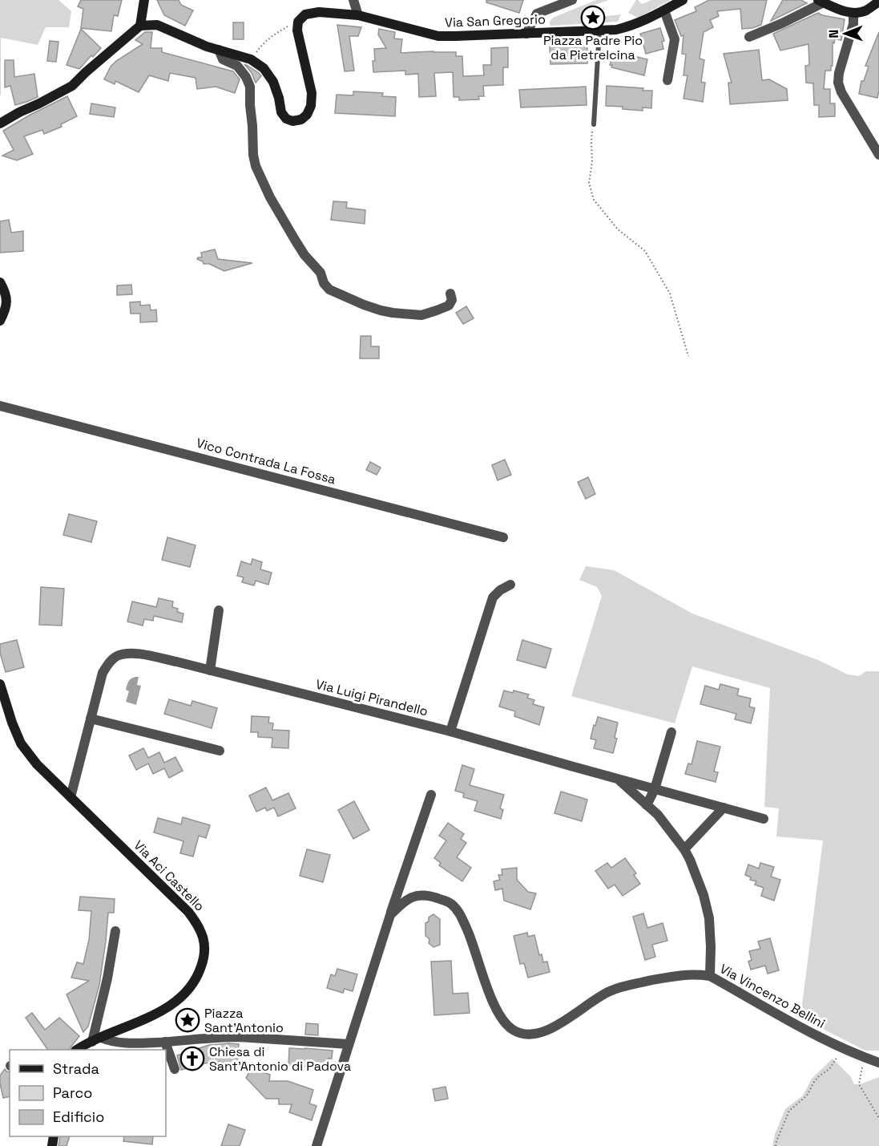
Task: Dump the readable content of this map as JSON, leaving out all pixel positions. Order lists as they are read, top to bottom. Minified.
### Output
{"streets":{"street":["Via San Gregorio","Vico Contrada La Fossa","Via Luigi Pirandello","Via Aci Castello","Via Vincenzo Bellini"]},"crossings":[["Via Luigi Pirandello","Via Aci Castello"]],"places":{"place":["Piazza Padre Pio da Pietrelcina","Piazza Sant'Antonio"],"church":["Chiesa di Sant'Antonio di Padova"]},"legend":["Strada","Parco","Edificio"],"north":"left"}
